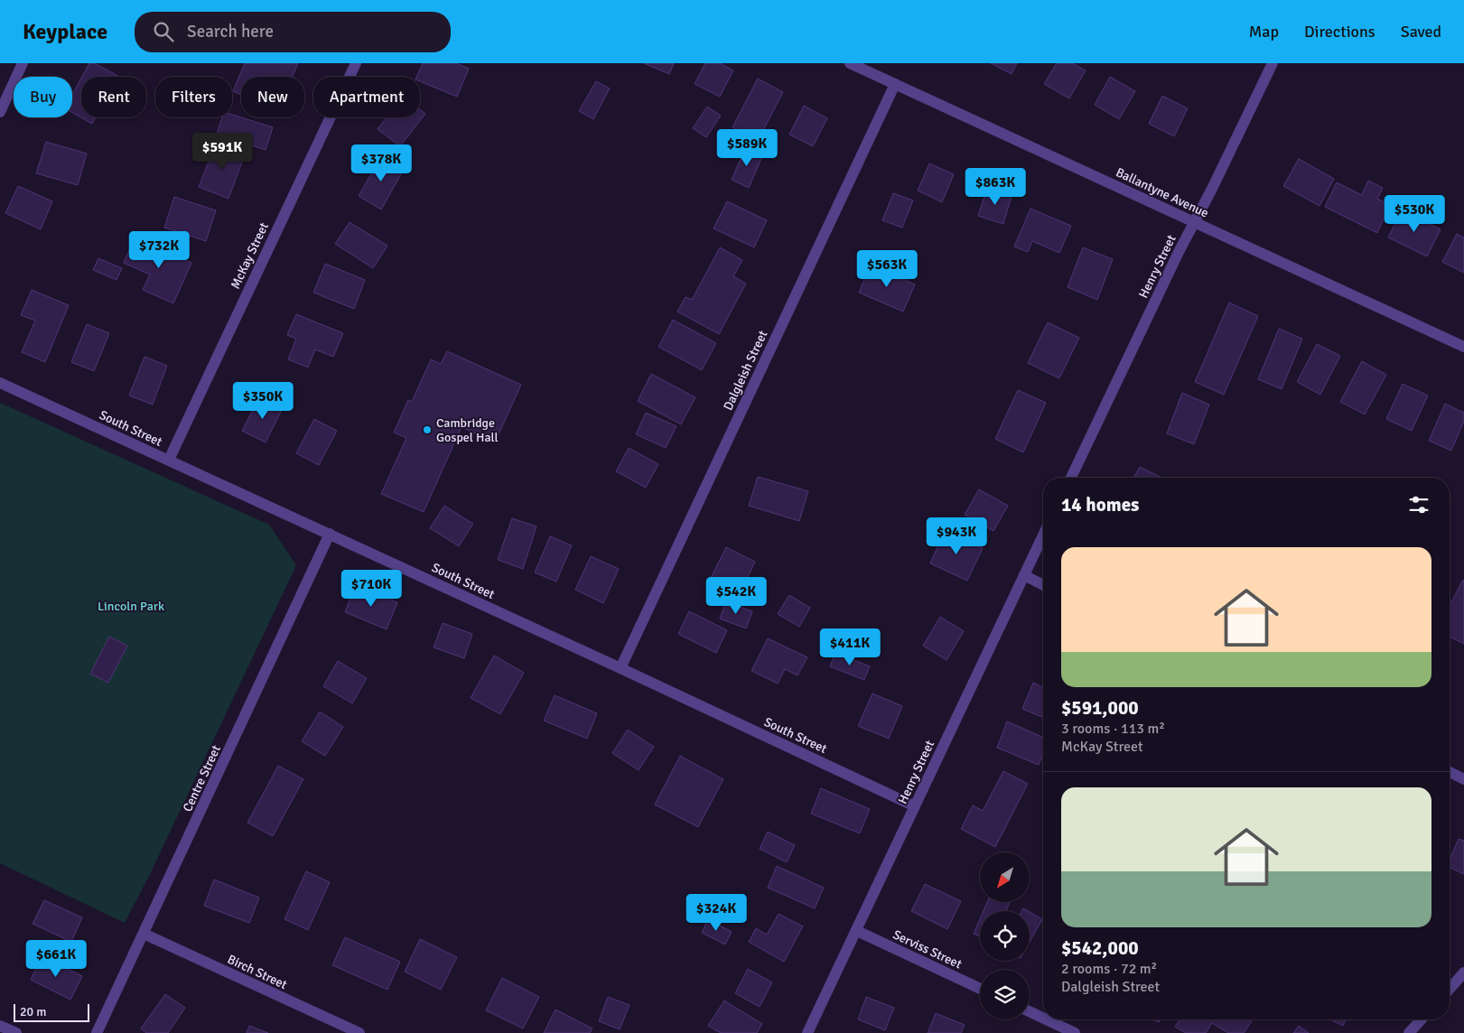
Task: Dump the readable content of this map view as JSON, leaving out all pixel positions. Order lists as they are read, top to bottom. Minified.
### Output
{"streets":{"street":["Ballantyne Avenue","McKay Street","Henry Street","Dalgleish Street","South Street","Centre Street","Serviss Street","Birch Street"]},"crossings":[["Ballantyne Avenue","Henry Street"],["Ballantyne Avenue","Dalgleish Street"],["McKay Street","South Street"],["Henry Street","South Street"],["Henry Street","Serviss Street"],["Dalgleish Street","South Street"],["South Street","Centre Street"],["Centre Street","Birch Street"]],"parks":["Lincoln Park"],"places":["Cambridge Gospel Hall"],"scale_bar":"20 m","north":"bottom left","page":{"header":"Keyplace","search":"Search here","nav":["Map","Directions","Saved"],"chip":["Buy","Rent","Filters","New","Apartment"],"price":["$589K","$591K","$378K","$863K","$530K","$732K","$563K","$350K","$943K","$710K","$542K","$411K","$324K","$661K"],"heading":"14 homes","list":[{"name":"$591,000","note":"3 rooms · 113 m² · McKay Street"},{"name":"$542,000","note":"2 rooms · 72 m² · Dalgleish Street"}],"scale":"20 m"}}
